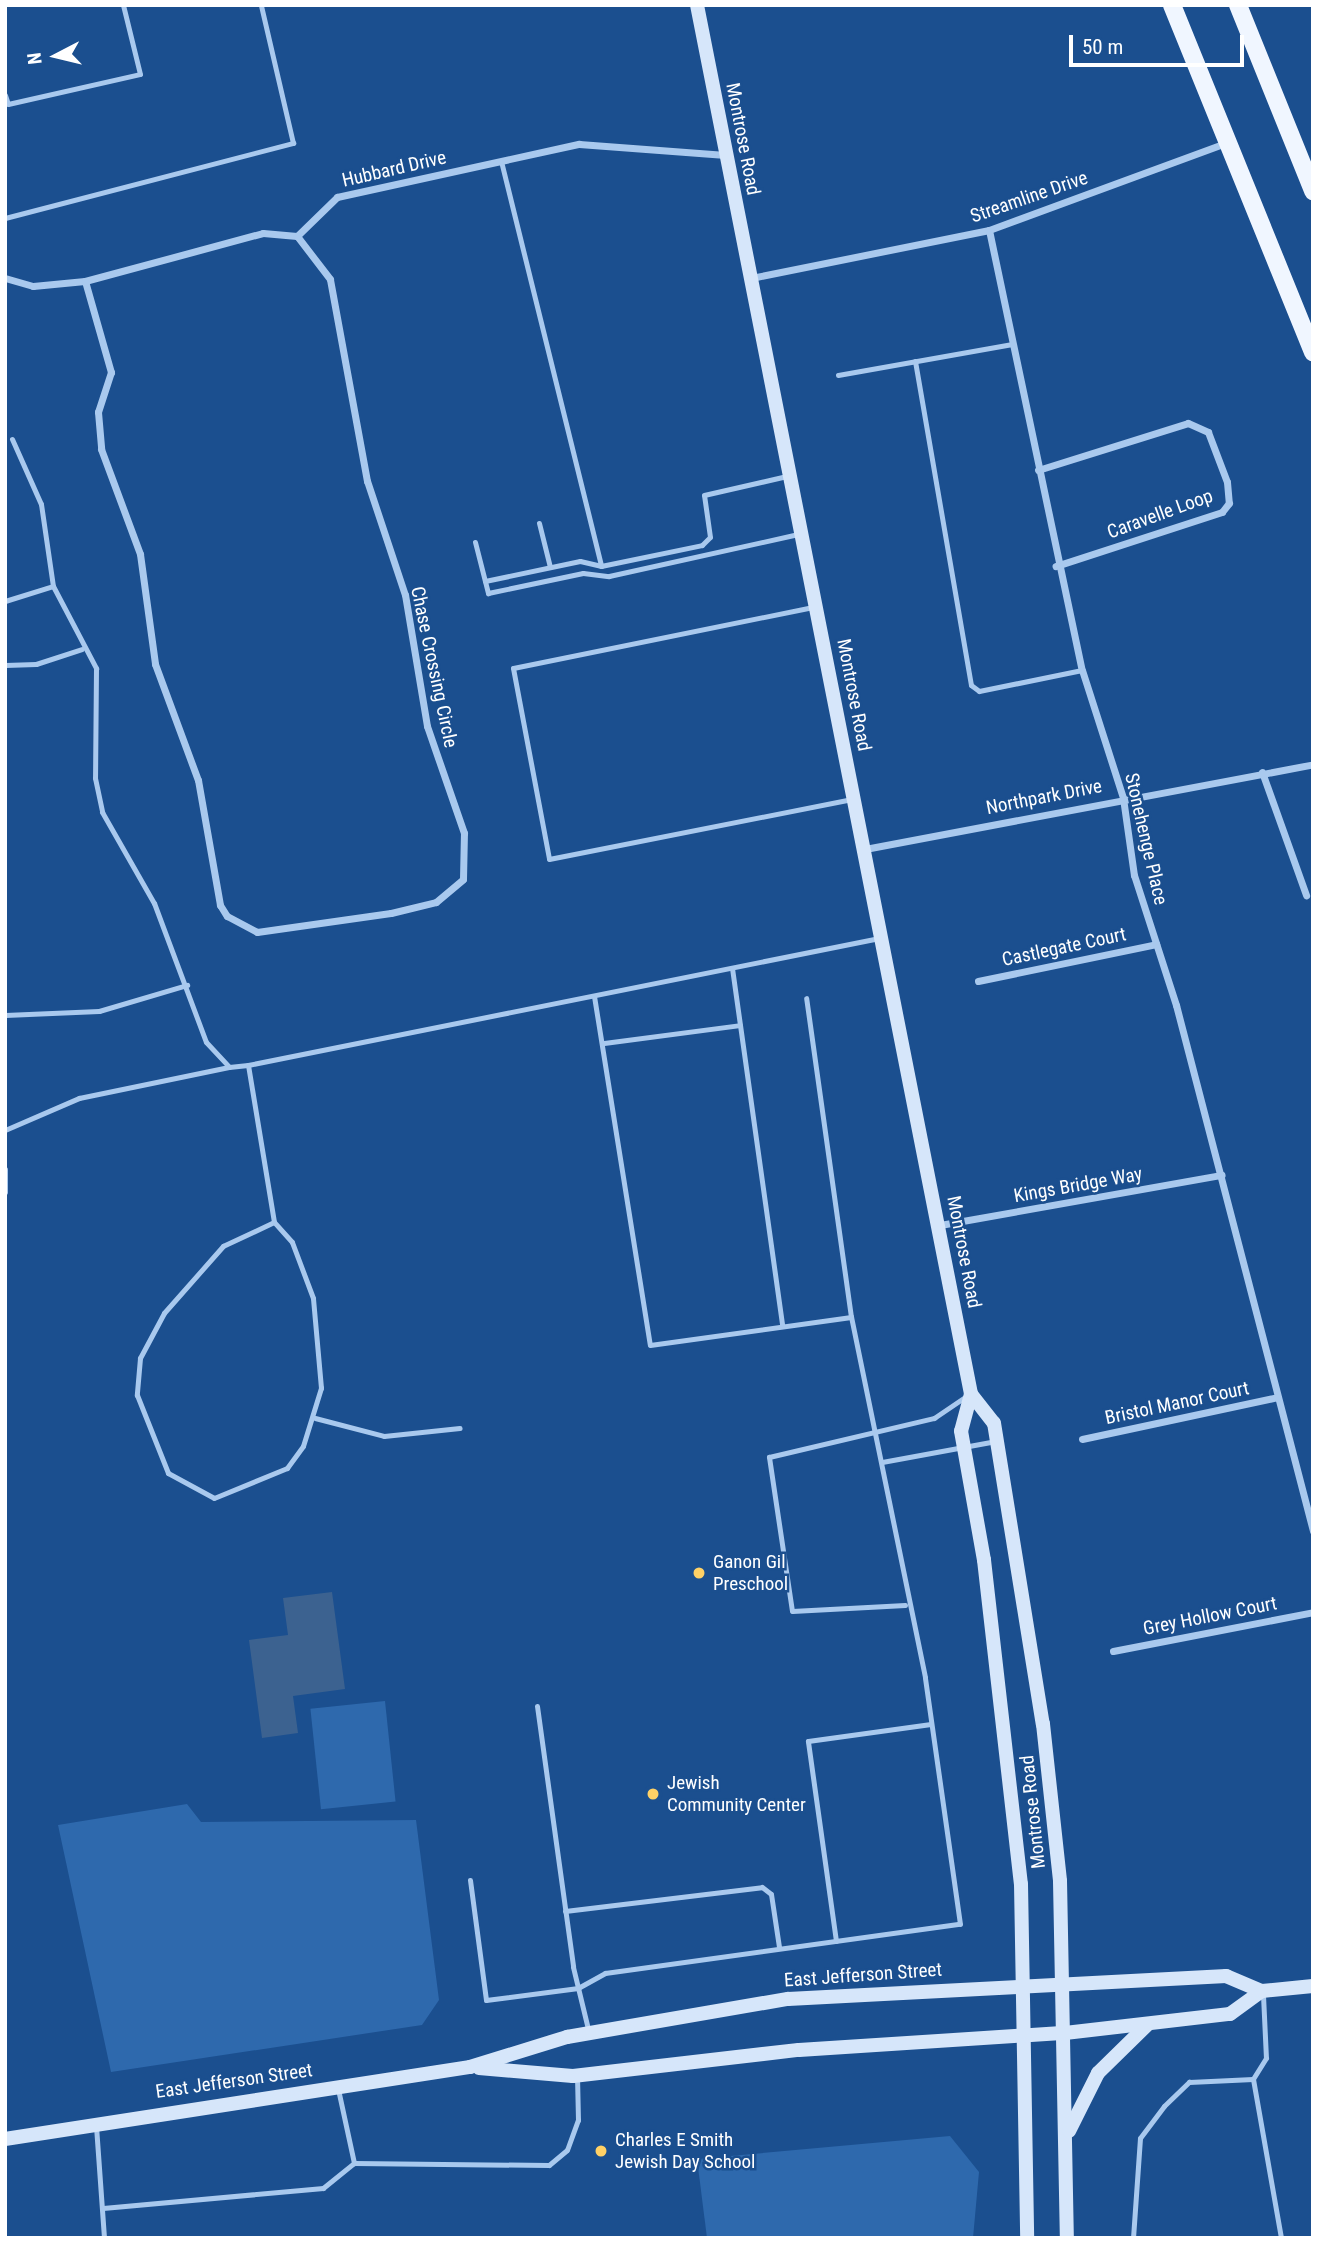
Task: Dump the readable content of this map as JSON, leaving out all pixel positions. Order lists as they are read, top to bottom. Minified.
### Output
{"streets":{"street":["Montrose Road","Hubbard Drive","Streamline Drive","Caravelle Loop","Chase Crossing Circle","Northpark Drive","Stonehenge Place","Castlegate Court","Kings Bridge Way","Bristol Manor Court","Grey Hollow Court","East Jefferson Street"]},"crossings":[["Montrose Road","Hubbard Drive"],["Montrose Road","Streamline Drive"],["Montrose Road","Northpark Drive"],["Montrose Road","Kings Bridge Way"],["Montrose Road","East Jefferson Street"],["Hubbard Drive","Chase Crossing Circle"],["Streamline Drive","Stonehenge Place"],["Caravelle Loop","Stonehenge Place"],["Northpark Drive","Stonehenge Place"],["Stonehenge Place","Castlegate Court"],["Stonehenge Place","Kings Bridge Way"],["Stonehenge Place","Bristol Manor Court"]],"places":["Ganon Gil Preschool","Jewish Community Center","Charles E Smith Jewish Day School"],"scale_bar":"50 m","north":"left"}
